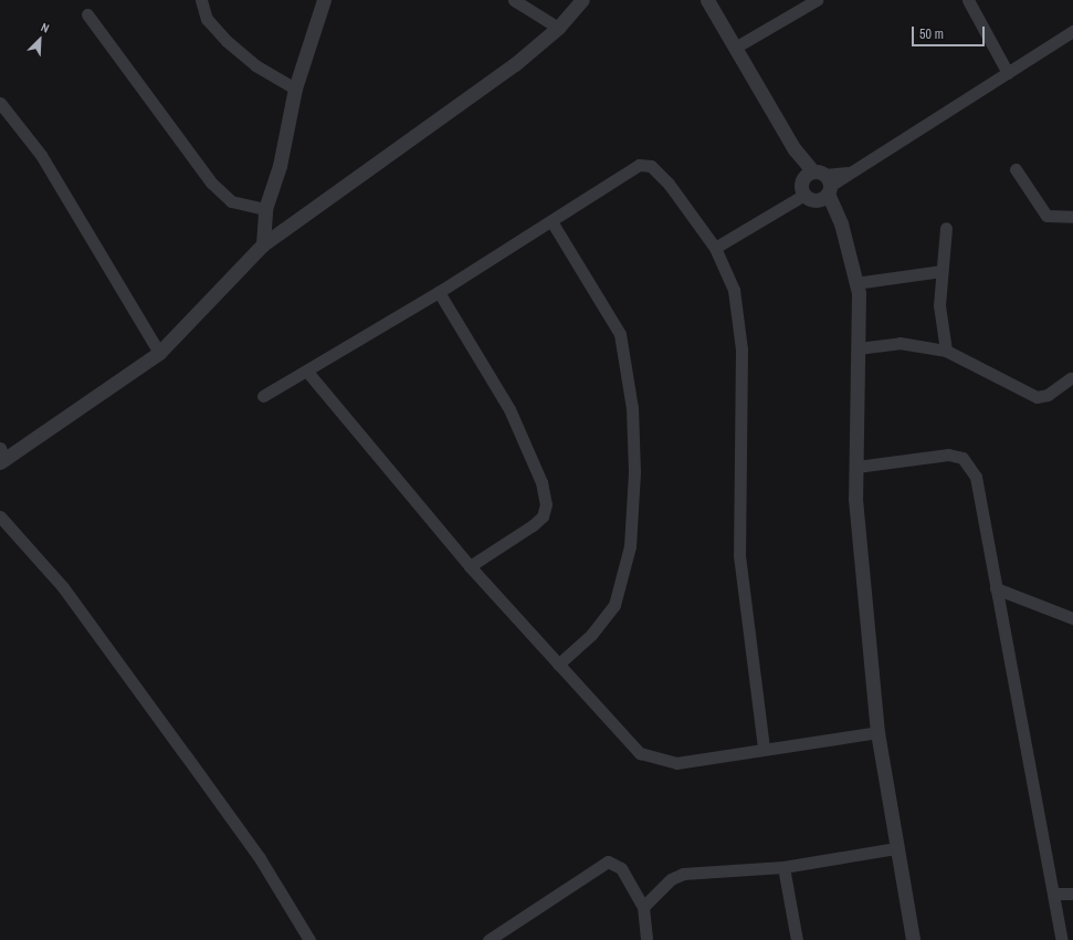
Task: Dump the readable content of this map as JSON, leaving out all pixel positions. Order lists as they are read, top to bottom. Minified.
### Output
{"scale_bar":"50 m","north":"top right"}
